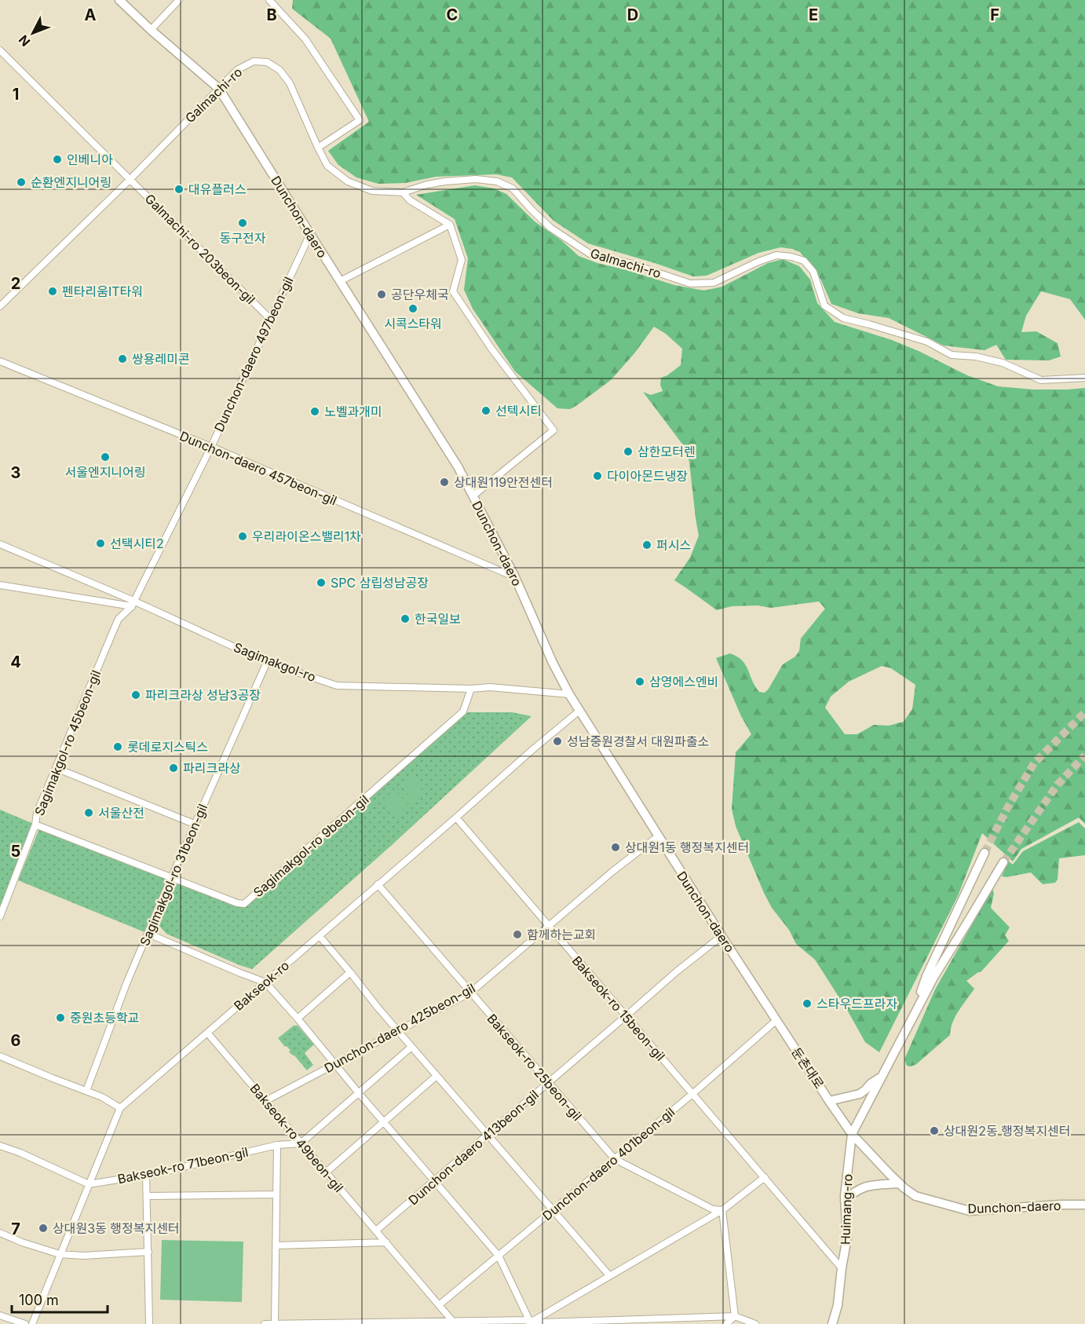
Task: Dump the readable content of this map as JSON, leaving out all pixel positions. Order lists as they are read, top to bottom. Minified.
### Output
{"streets":{"main road":["Dunchon-daero","둔촌대로","Huimang-ro"],"street":["Galmachi-ro","Galmachi-ro 203beon-gil","Dunchon-daero 497beon-gil","Dunchon-daero 457beon-gil","Sagimakgol-ro","Sagimakgol-ro 45beon-gil","Sagimakgol-ro 9beon-gil","Sagimakgol-ro 31beon-gil","Bakseok-ro","Bakseok-ro 15beon-gil","Dunchon-daero 425beon-gil","Bakseok-ro 25beon-gil","Bakseok-ro 49beon-gil","Dunchon-daero 413beon-gil","Dunchon-daero 401beon-gil","Bakseok-ro 71beon-gil"]},"crossings":[["Galmachi-ro","Dunchon-daero"],["Galmachi-ro","Galmachi-ro 203beon-gil"],["Dunchon-daero","Dunchon-daero 497beon-gil"],["Dunchon-daero","Dunchon-daero 457beon-gil"],["Dunchon-daero","Sagimakgol-ro"],["Dunchon-daero","Bakseok-ro"],["Dunchon-daero","Dunchon-daero 425beon-gil"],["Dunchon-daero","둔촌대로"],["Dunchon-daero","Dunchon-daero 413beon-gil"],["Dunchon-daero","Dunchon-daero 401beon-gil"],["Dunchon-daero","Huimang-ro"],["Galmachi-ro 203beon-gil","Dunchon-daero 497beon-gil"],["Dunchon-daero 497beon-gil","Dunchon-daero 457beon-gil"],["Dunchon-daero 497beon-gil","Sagimakgol-ro"],["Dunchon-daero 497beon-gil","Sagimakgol-ro 45beon-gil"],["Sagimakgol-ro","Sagimakgol-ro 45beon-gil"],["Sagimakgol-ro","Sagimakgol-ro 9beon-gil"],["Sagimakgol-ro","Sagimakgol-ro 31beon-gil"],["Sagimakgol-ro 45beon-gil","Sagimakgol-ro 9beon-gil"],["Sagimakgol-ro 9beon-gil","Sagimakgol-ro 31beon-gil"],["Bakseok-ro","Bakseok-ro 15beon-gil"],["Bakseok-ro","Bakseok-ro 25beon-gil"],["Bakseok-ro","Bakseok-ro 49beon-gil"],["Bakseok-ro","Bakseok-ro 71beon-gil"],["Bakseok-ro 15beon-gil","Dunchon-daero 425beon-gil"],["Bakseok-ro 15beon-gil","Dunchon-daero 413beon-gil"],["Bakseok-ro 15beon-gil","Dunchon-daero 401beon-gil"],["Bakseok-ro 15beon-gil","Huimang-ro"],["Dunchon-daero 425beon-gil","Bakseok-ro 25beon-gil"],["Dunchon-daero 425beon-gil","Bakseok-ro 49beon-gil"],["Bakseok-ro 25beon-gil","Dunchon-daero 413beon-gil"],["Bakseok-ro 25beon-gil","Dunchon-daero 401beon-gil"],["둔촌대로","Dunchon-daero 401beon-gil"],["Bakseok-ro 49beon-gil","Dunchon-daero 413beon-gil"],["Bakseok-ro 49beon-gil","Dunchon-daero 401beon-gil"],["Bakseok-ro 49beon-gil","Bakseok-ro 71beon-gil"]],"places":["인베니아","순환엔지니어링","대유플러스","동구전자","펜타리움IT타워","공단우체국","시콕스타워","쌍용레미콘","선텍시티","노벨과개미","삼한모터렌","서울엔지니어링","다이아몬드냉장","상대원119안전센터","우리라이온스밸리1차","선택시티2","퍼시스","SPC 삼립성남공장","한국일보","삼영에스엔비","파리크라상 성남3공장","성남중원경찰서 대원파출소","롯데로지스틱스","파리크라상","서울산전","상대원1동 행정복지센터","함께하는교회","스타우드프라자","중원초등학교","상대원2동 행정복지센터","상대원3동 행정복지센터"],"scale_bar":"100 m","north":"bottom left","grid":{"columns":["A","B","C","D","E","F"],"rows":["1","2","3","4","5","6","7"]}}
